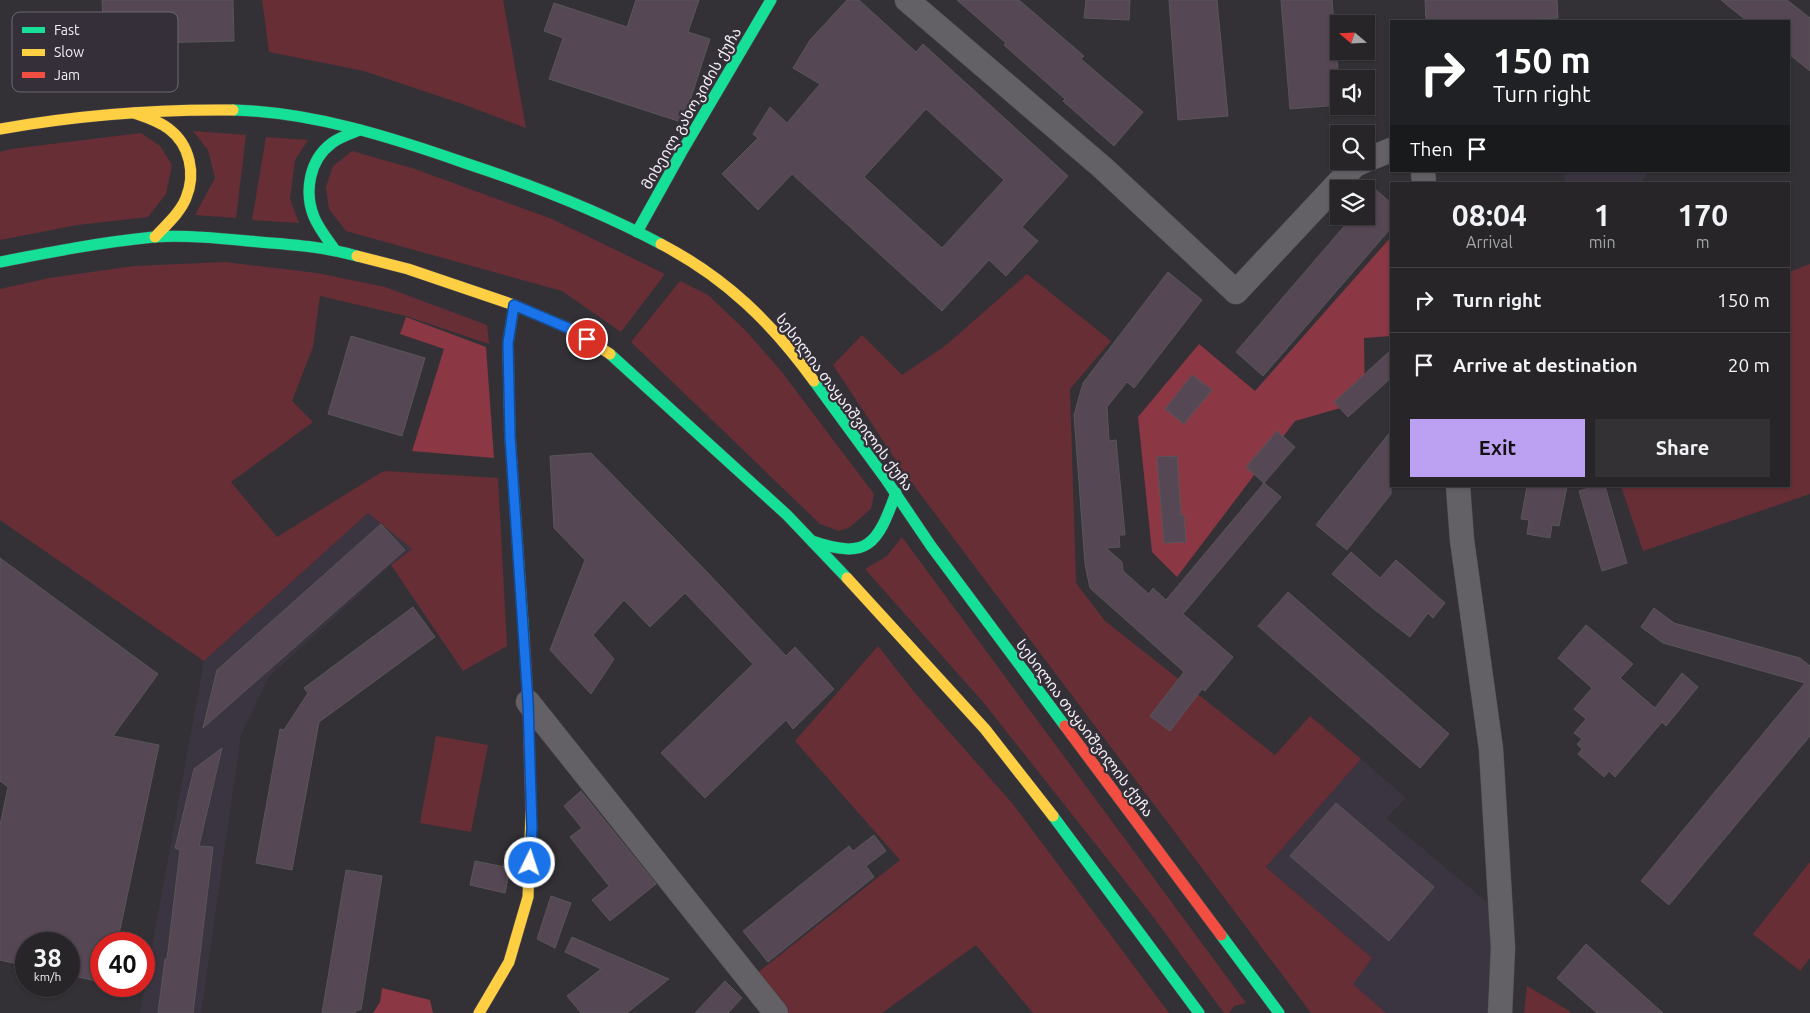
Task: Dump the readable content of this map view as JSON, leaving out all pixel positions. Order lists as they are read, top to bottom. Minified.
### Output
{"streets":{"main road":["მიხეილ გახოკიძის ქუჩა","სესილია თაყაიშვილის ქუჩა"]},"crossings":[["მიხეილ გახოკიძის ქუჩა","სესილია თაყაიშვილის ქუჩა"]],"legend":["Fast","Slow","Jam"],"north":"left","page":{"turn":["150 m","Turn right"],"then":"Then","eta":["08:04","Arrival","1","min","170","m"],"list":[{"name":"Turn right","value":"150 m"},{"name":"Arrive at destination","value":"20 m"}],"buttons":["Exit","Share"],"speed":"38 km/h","limit":"40"}}
